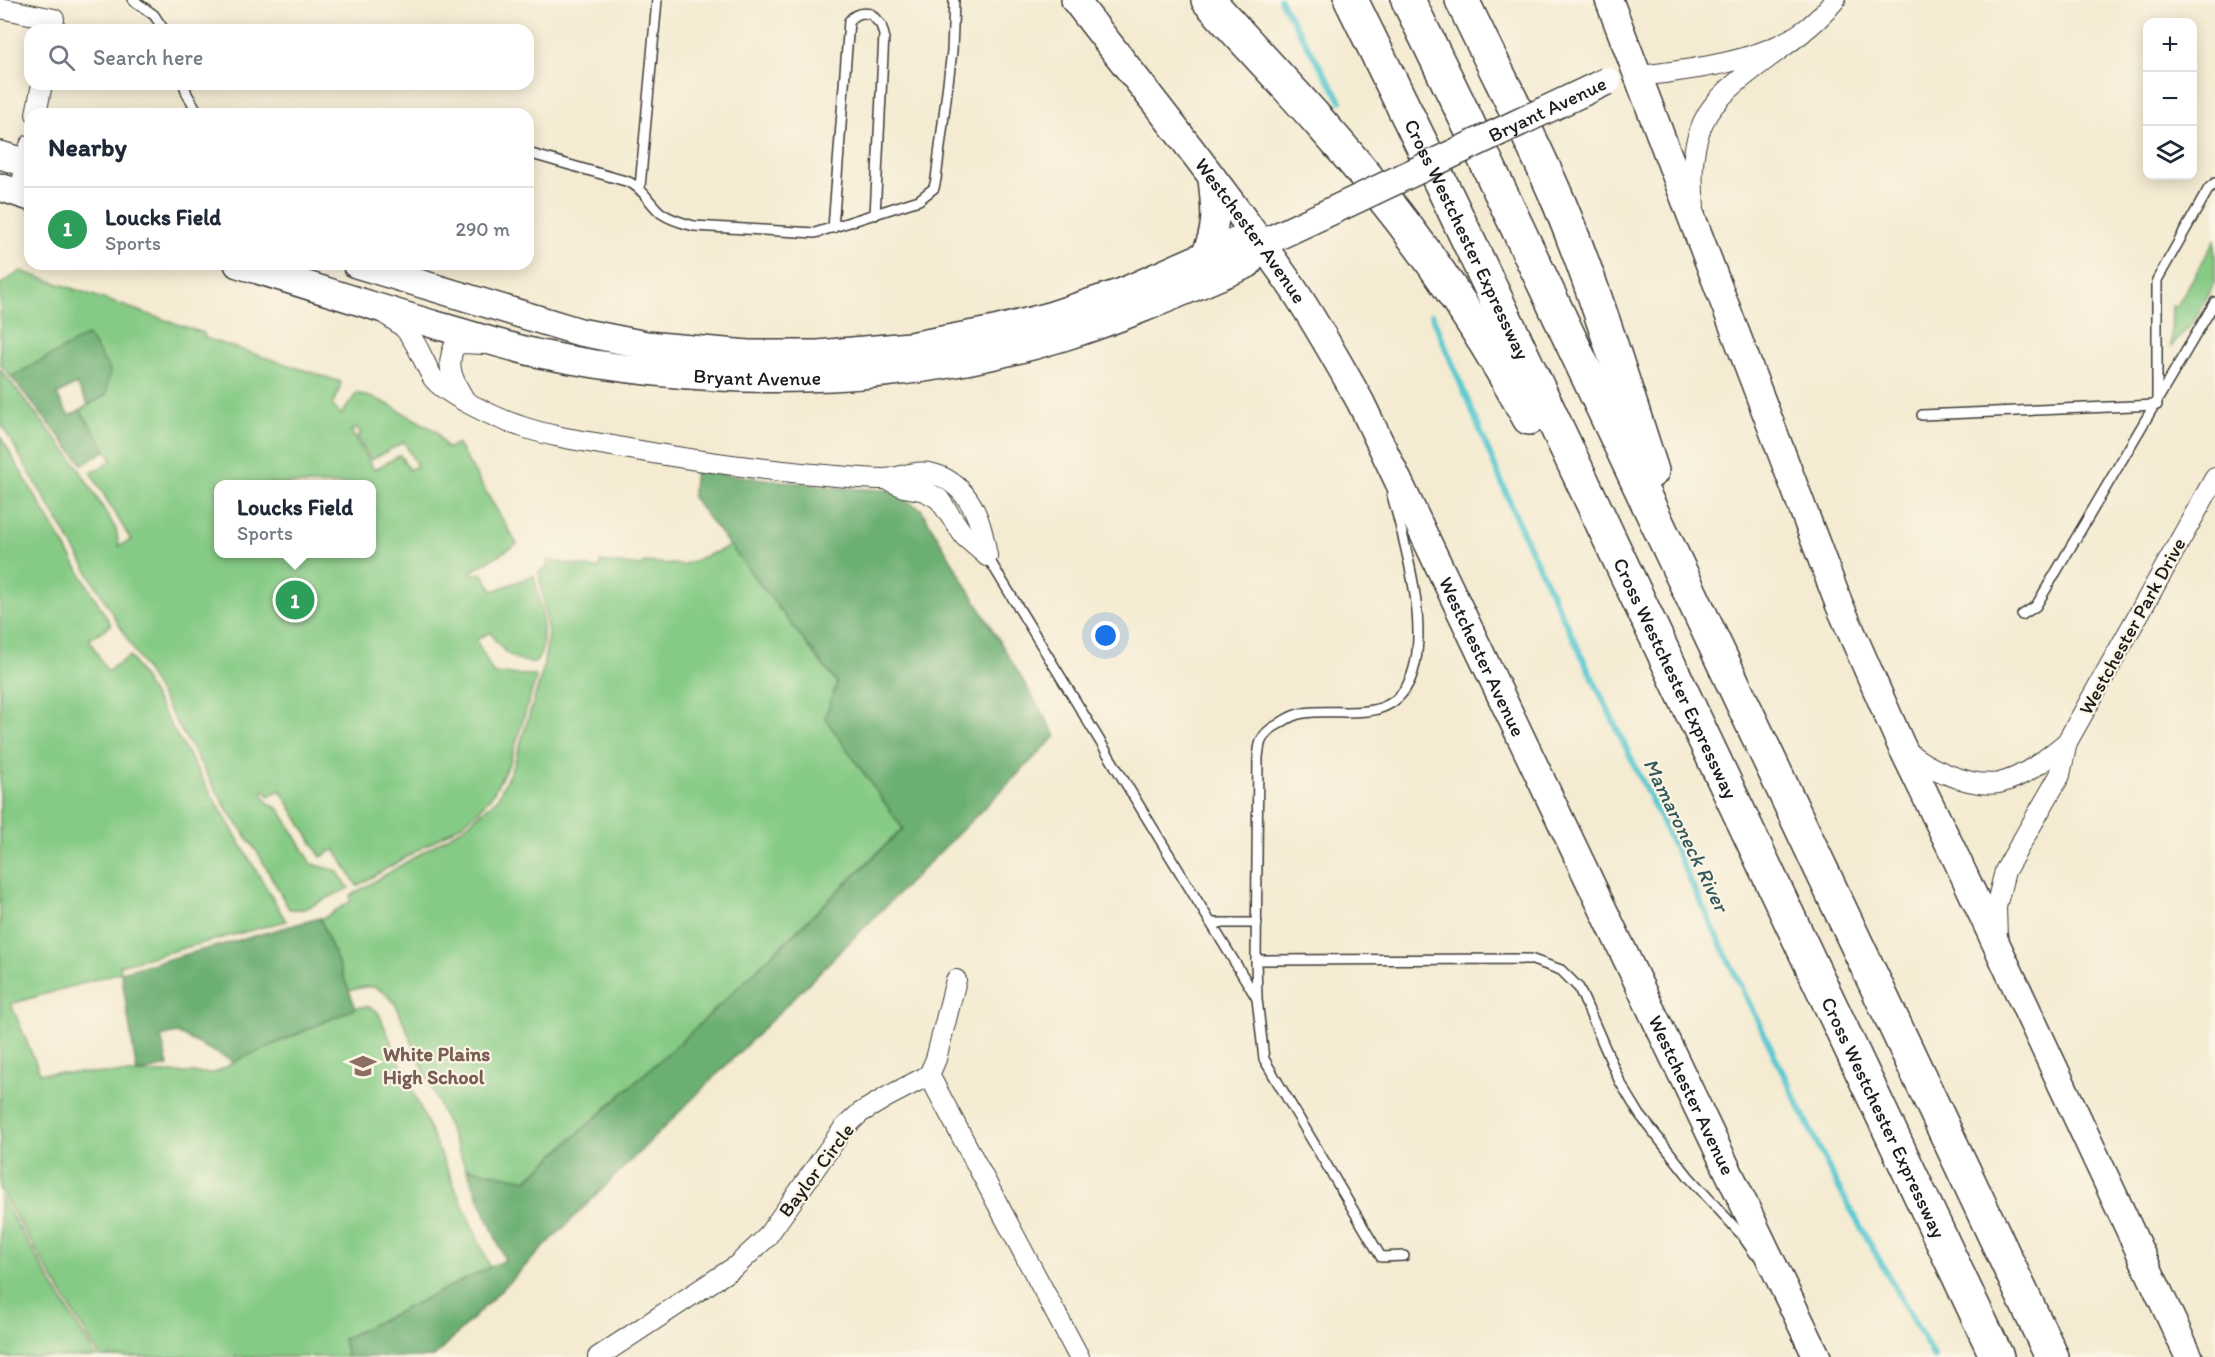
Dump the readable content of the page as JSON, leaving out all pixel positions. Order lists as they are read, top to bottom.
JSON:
{
  "streets": {
    "highway": ["Cross Westchester Expressway"],
    "main road": ["Bryant Avenue", "Westchester Avenue"],
    "street": ["Westchester Park Drive", "Baylor Circle"]
  },
  "crossings": [
    ["Bryant Avenue", "Westchester Avenue"]
  ],
  "water": ["Mamaroneck River"],
  "places": {
    "school or university": ["White Plains High School"]
  },
  "page": {
    "map_buttons": ["+", "−"],
    "search": "Search here",
    "heading": "Nearby",
    "list": [
      {
        "mark": "1",
        "name": "Loucks Field",
        "note": "Sports",
        "value": "290 m"
      }
    ],
    "popup": ["Loucks Field", "Sports"],
    "pins": "1"
  }
}
